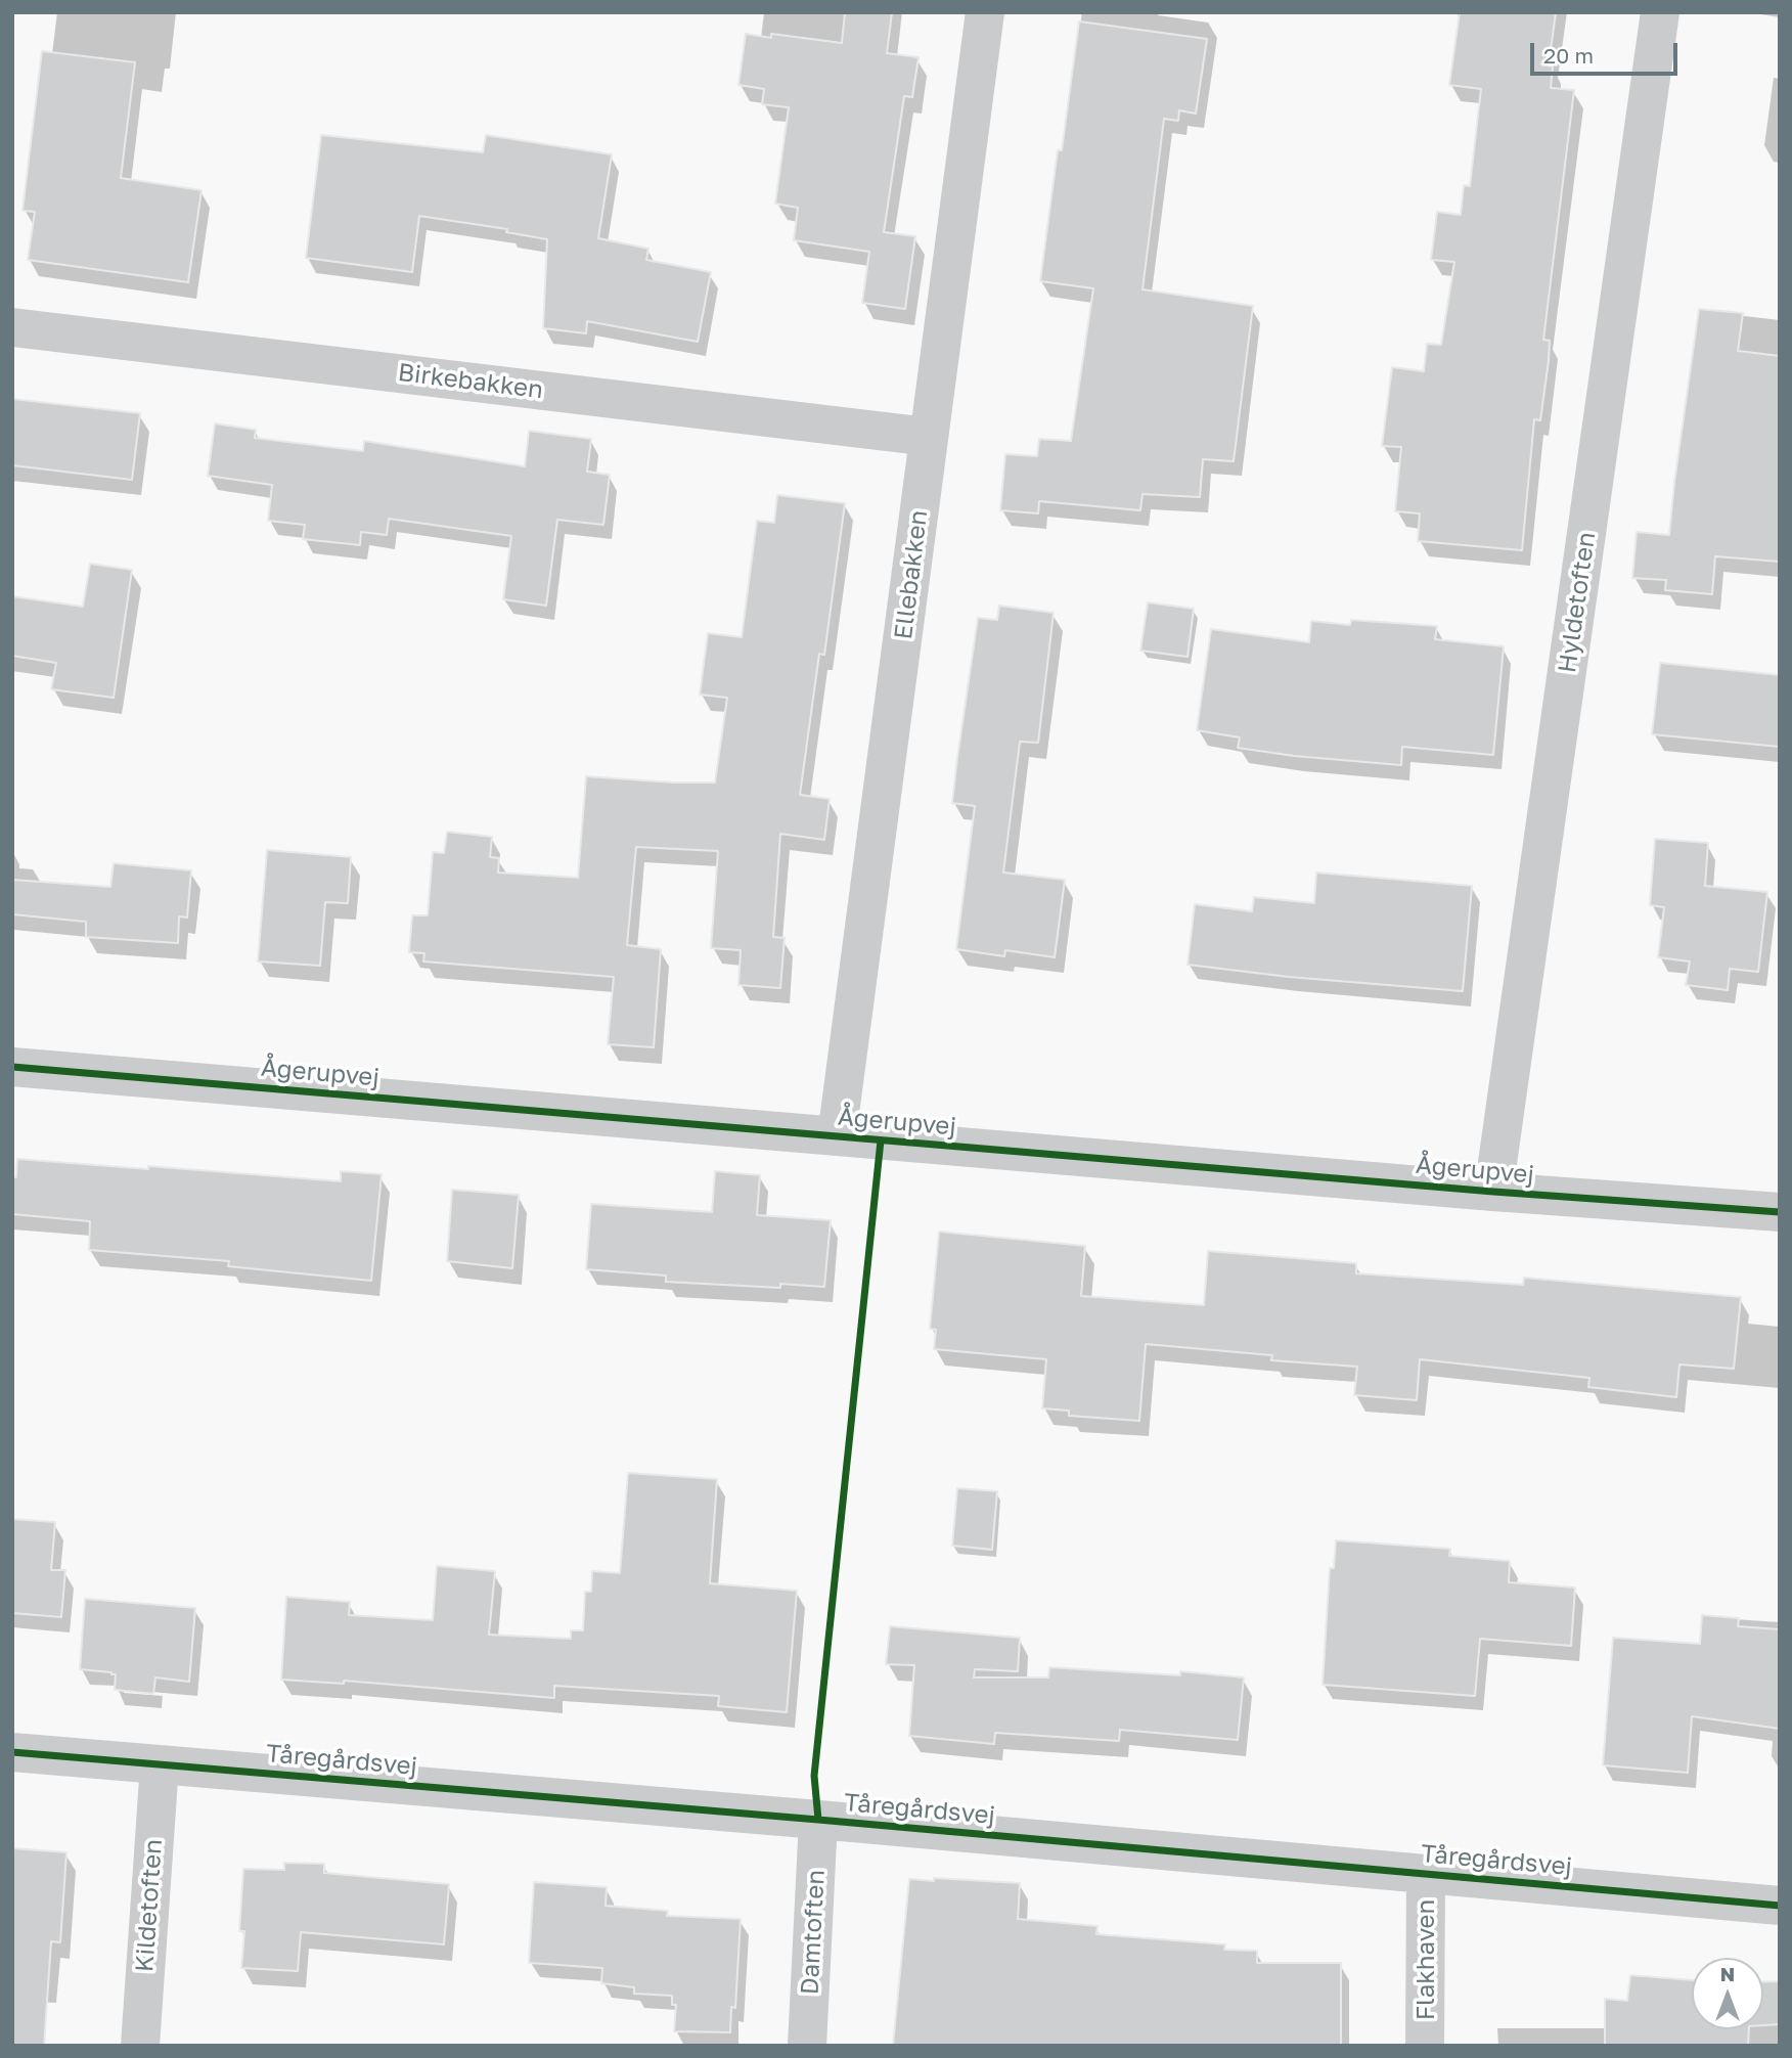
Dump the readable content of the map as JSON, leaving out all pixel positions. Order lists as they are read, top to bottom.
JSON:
{
  "streets": {
    "street": [
      "Birkebakken",
      "Ellebakken",
      "Hyldetoften",
      "Ågerupvej",
      "Tåregårdsvej",
      "Kildetoften",
      "Damtoften",
      "Flakhaven"
    ]
  },
  "crossings": [
    ["Birkebakken", "Ellebakken"],
    ["Ellebakken", "Ågerupvej"],
    ["Hyldetoften", "Ågerupvej"],
    ["Tåregårdsvej", "Kildetoften"],
    ["Tåregårdsvej", "Damtoften"],
    ["Tåregårdsvej", "Flakhaven"]
  ],
  "scale_bar": "20 m",
  "north": "top"
}
